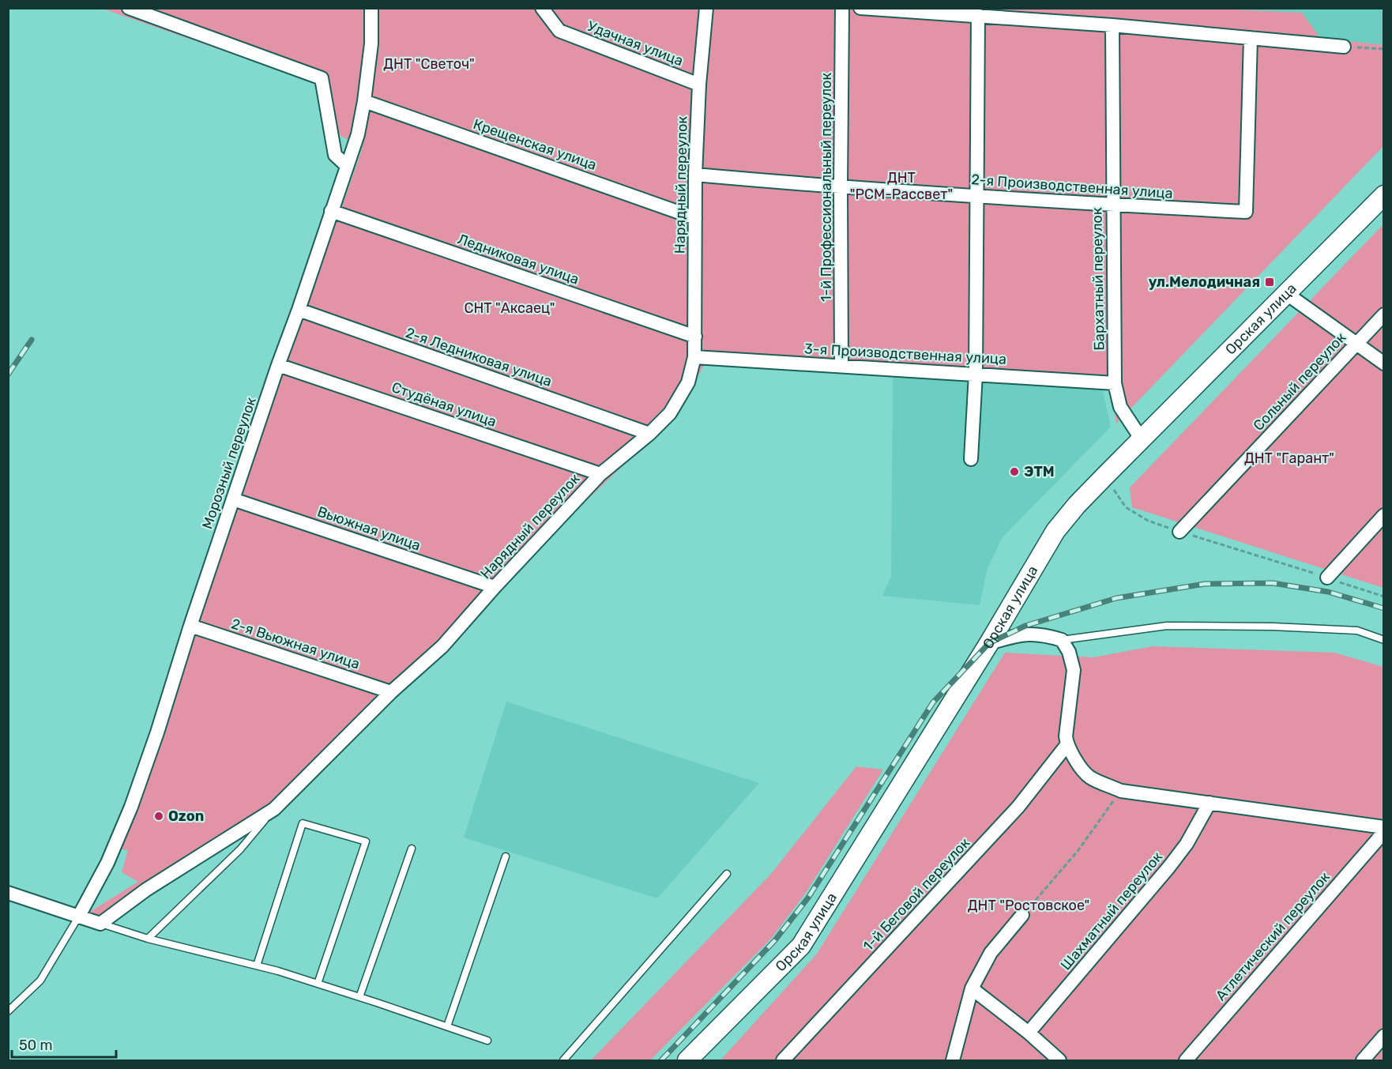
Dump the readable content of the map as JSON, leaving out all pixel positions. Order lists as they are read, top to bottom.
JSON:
{
  "streets": {
    "main road": ["Орская улица"],
    "street": [
      "Удачная улица",
      "Крещенская улица",
      "Нарядный переулок",
      "2-я Производственная улица",
      "1-й Профессиональный переулок",
      "Ледниковая улица",
      "Бархатный переулок",
      "3-я Производственная улица",
      "2-я Ледниковая улица",
      "Сольный переулок",
      "Студёная улица",
      "Морозный переулок",
      "Вьюжная улица",
      "2-я Вьюжная улица",
      "1-й Беговой переулок",
      "Шахматный переулок",
      "Атлетический переулок"
    ]
  },
  "crossings": [
    ["Удачная улица", "Нарядный переулок"],
    ["Крещенская улица", "Нарядный переулок"],
    ["Крещенская улица", "Морозный переулок"],
    ["Нарядный переулок", "2-я Производственная улица"],
    ["Нарядный переулок", "Ледниковая улица"],
    ["Нарядный переулок", "3-я Производственная улица"],
    ["Нарядный переулок", "2-я Ледниковая улица"],
    ["Нарядный переулок", "Студёная улица"],
    ["Нарядный переулок", "Вьюжная улица"],
    ["Нарядный переулок", "2-я Вьюжная улица"],
    ["2-я Производственная улица", "1-й Профессиональный переулок"],
    ["2-я Производственная улица", "Бархатный переулок"],
    ["1-й Профессиональный переулок", "3-я Производственная улица"],
    ["Ледниковая улица", "Морозный переулок"],
    ["Бархатный переулок", "Орская улица"],
    ["Бархатный переулок", "3-я Производственная улица"],
    ["2-я Ледниковая улица", "Морозный переулок"],
    ["Студёная улица", "Морозный переулок"],
    ["Морозный переулок", "Вьюжная улица"],
    ["Морозный переулок", "2-я Вьюжная улица"]
  ],
  "parks": [
    "ДНТ \"Светоч\"",
    "ДНТ \"РСМ-Рассвет\"",
    "СНТ \"Аксаец\"",
    "ДНТ \"Гарант\"",
    "ДНТ \"Ростовское\""
  ],
  "places": {
    "transit": ["ул.Мелодичная"],
    "other": ["ЭТМ", "Ozon"]
  },
  "scale_bar": "50 m"
}
